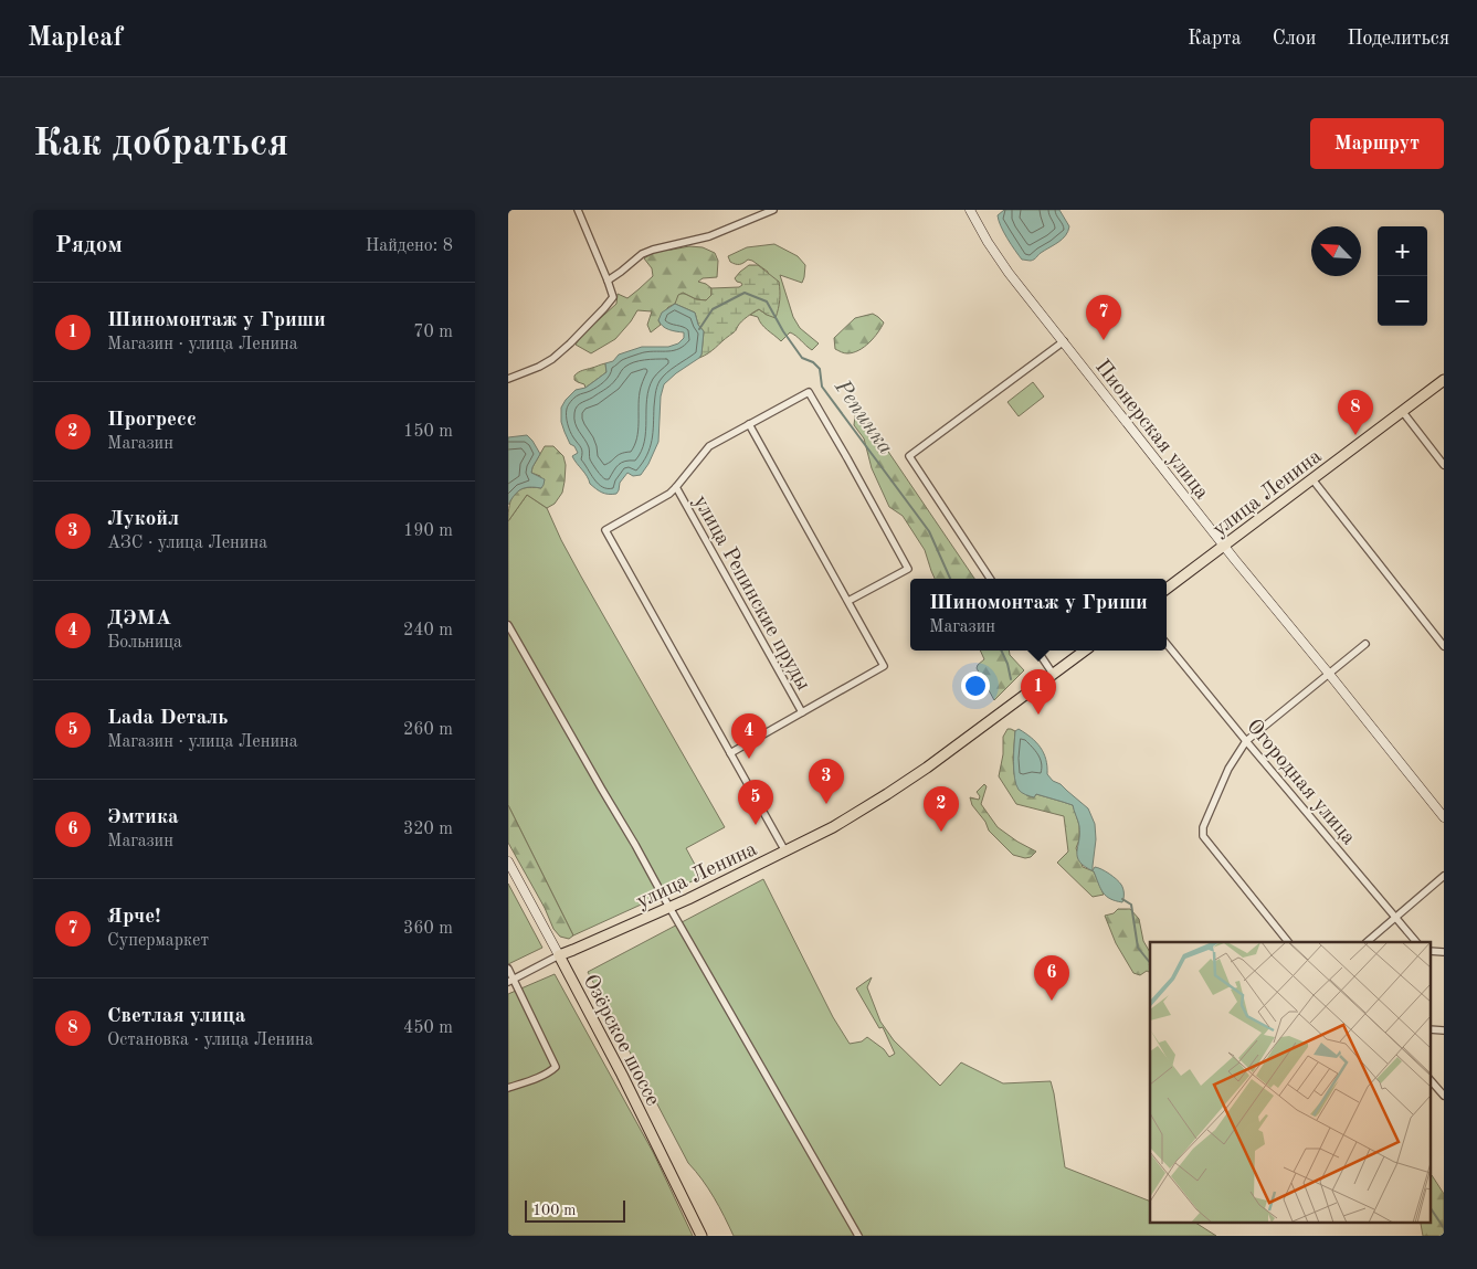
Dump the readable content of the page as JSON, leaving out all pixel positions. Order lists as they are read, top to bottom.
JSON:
{
  "streets": {
    "main road": ["улица Ленина", "Озёрское шоссе"],
    "street": ["Пионерская улица", "улица Репинские пруды", "Огородная улица"]
  },
  "crossings": [
    ["Пионерская улица", "улица Ленина"],
    ["улица Ленина", "Озёрское шоссе"]
  ],
  "water": ["Репинка"],
  "scale_bar": "100 m",
  "north": "top left",
  "page": {
    "header": "Mapleaf",
    "nav": ["Карта", "Слои", "Поделиться"],
    "buttons": "Маршрут",
    "title": "Как добраться",
    "heading": ["Рядом", "Найдено: 8"],
    "map_buttons": ["+", "−"],
    "list": [
      {
        "mark": "1",
        "name": "Шиномонтаж у Гриши",
        "note": "Магазин · улица Ленина",
        "value": "70 m"
      },
      {
        "mark": "2",
        "name": "Прогресс",
        "note": "Магазин",
        "value": "150 m"
      },
      {
        "mark": "3",
        "name": "Лукойл",
        "note": "АЗС · улица Ленина",
        "value": "190 m"
      },
      {
        "mark": "4",
        "name": "ДЭМА",
        "note": "Больница",
        "value": "240 m"
      },
      {
        "mark": "5",
        "name": "Lada Dеталь",
        "note": "Магазин · улица Ленина",
        "value": "260 m"
      },
      {
        "mark": "6",
        "name": "Эмтика",
        "note": "Магазин",
        "value": "320 m"
      },
      {
        "mark": "7",
        "name": "Ярче!",
        "note": "Супермаркет",
        "value": "360 m"
      },
      {
        "mark": "8",
        "name": "Светлая улица",
        "note": "Остановка · улица Ленина",
        "value": "450 m"
      }
    ],
    "pins": [
      "7",
      "8",
      "1",
      "4",
      "3",
      "5",
      "2",
      "6"
    ],
    "popup": ["Шиномонтаж у Гриши", "Магазин"],
    "scale": "100 m"
  }
}
